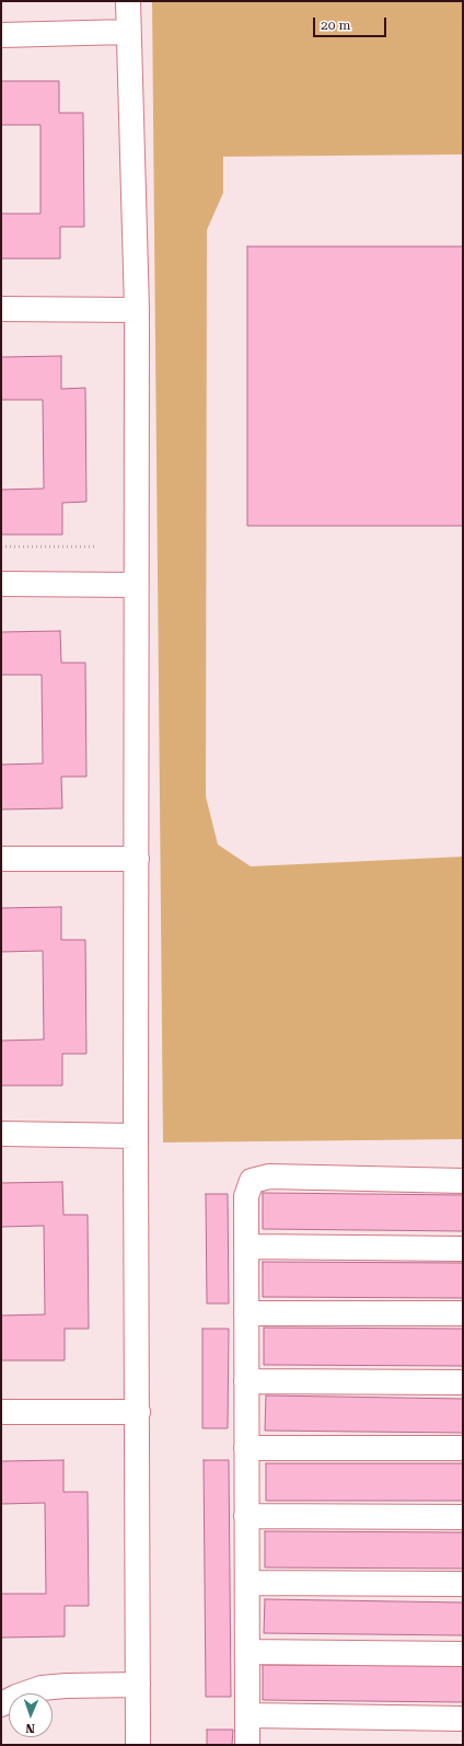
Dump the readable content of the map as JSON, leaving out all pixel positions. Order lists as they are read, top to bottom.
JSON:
{
  "scale_bar": "20 m",
  "north": "bottom"
}
